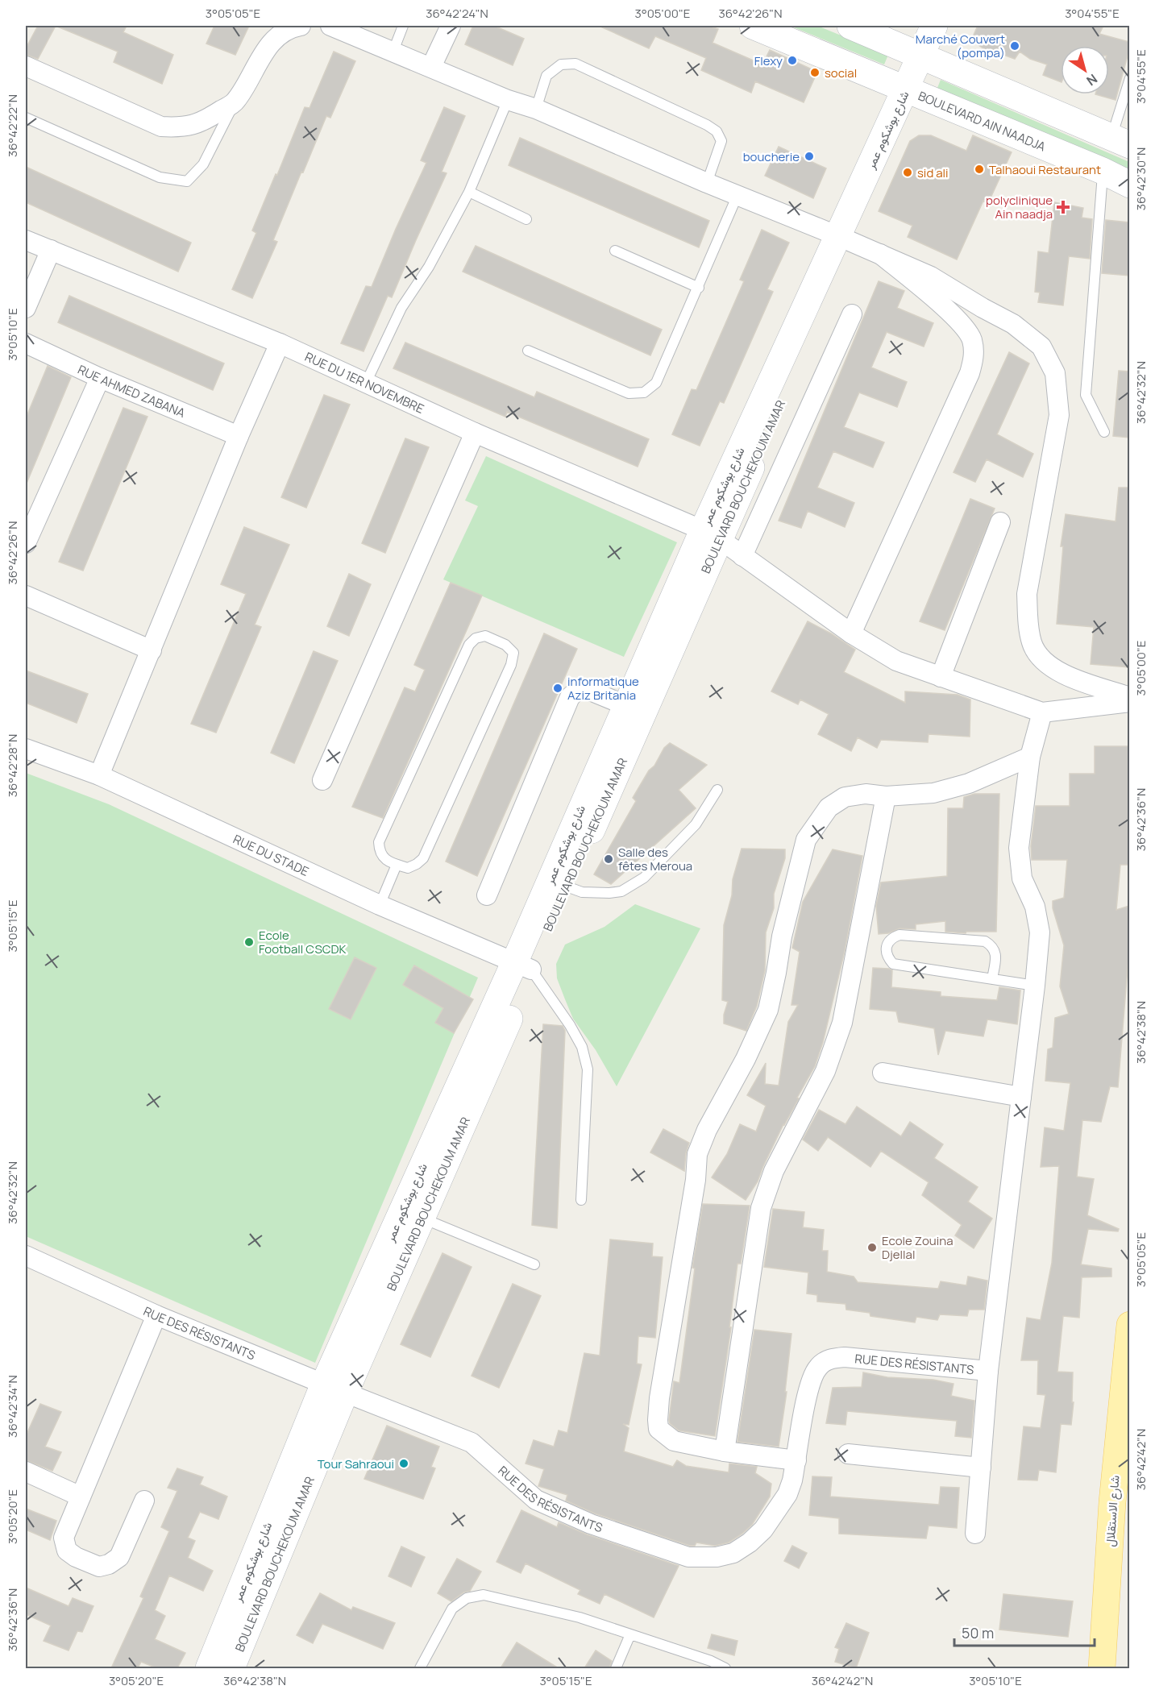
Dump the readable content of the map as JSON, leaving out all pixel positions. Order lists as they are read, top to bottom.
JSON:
{
  "streets": {
    "main road": ["شارع الاستقلال"],
    "street": [
      "BOULEVARD AIN NAADJA",
      "شارع بوشكوم عمر",
      "RUE DU 1ER NOVEMBRE",
      "RUE AHMED ZABANA",
      "BOULEVARD BOUCHEKOUM AMAR",
      "RUE DU STADE",
      "RUE DES RÉSISTANTS"
    ]
  },
  "crossings": [
    ["BOULEVARD AIN NAADJA", "شارع بوشكوم عمر"],
    ["شارع بوشكوم عمر", "RUE DU 1ER NOVEMBRE"],
    ["شارع بوشكوم عمر", "BOULEVARD BOUCHEKOUM AMAR"],
    ["شارع بوشكوم عمر", "RUE DU STADE"],
    ["شارع بوشكوم عمر", "RUE DES RÉSISTANTS"],
    ["RUE DU 1ER NOVEMBRE", "BOULEVARD BOUCHEKOUM AMAR"],
    ["BOULEVARD BOUCHEKOUM AMAR", "RUE DU STADE"],
    ["BOULEVARD BOUCHEKOUM AMAR", "RUE DES RÉSISTANTS"]
  ],
  "places": {
    "other": [
      "Marché Couvert (pompa)",
      "Flexy",
      "social",
      "boucherie",
      "Talhaoui Restaurant",
      "sid ali",
      "informatique Aziz Britania",
      "Salle des fêtes Meroua",
      "Ecole Football CSCDK",
      "Ecole Zouina Djellal",
      "Tour Sahraoui"
    ],
    "health": ["polyclinique Ain naadja"]
  },
  "scale_bar": "50 m",
  "north": "bottom right",
  "coordinates": [
    "3°05'05\"E",
    "36°42'24\"N",
    "3°05'00\"E",
    "36°42'26\"N",
    "3°04'55\"E",
    "36°42'22\"N",
    "36°42'30\"N",
    "3°05'10\"E",
    "36°42'32\"N",
    "36°42'28\"N",
    "36°42'36\"N",
    "3°05'15\"E",
    "36°42'38\"N",
    "36°42'34\"N",
    "36°42'42\"N",
    "3°05'20\"E"
  ]
}
